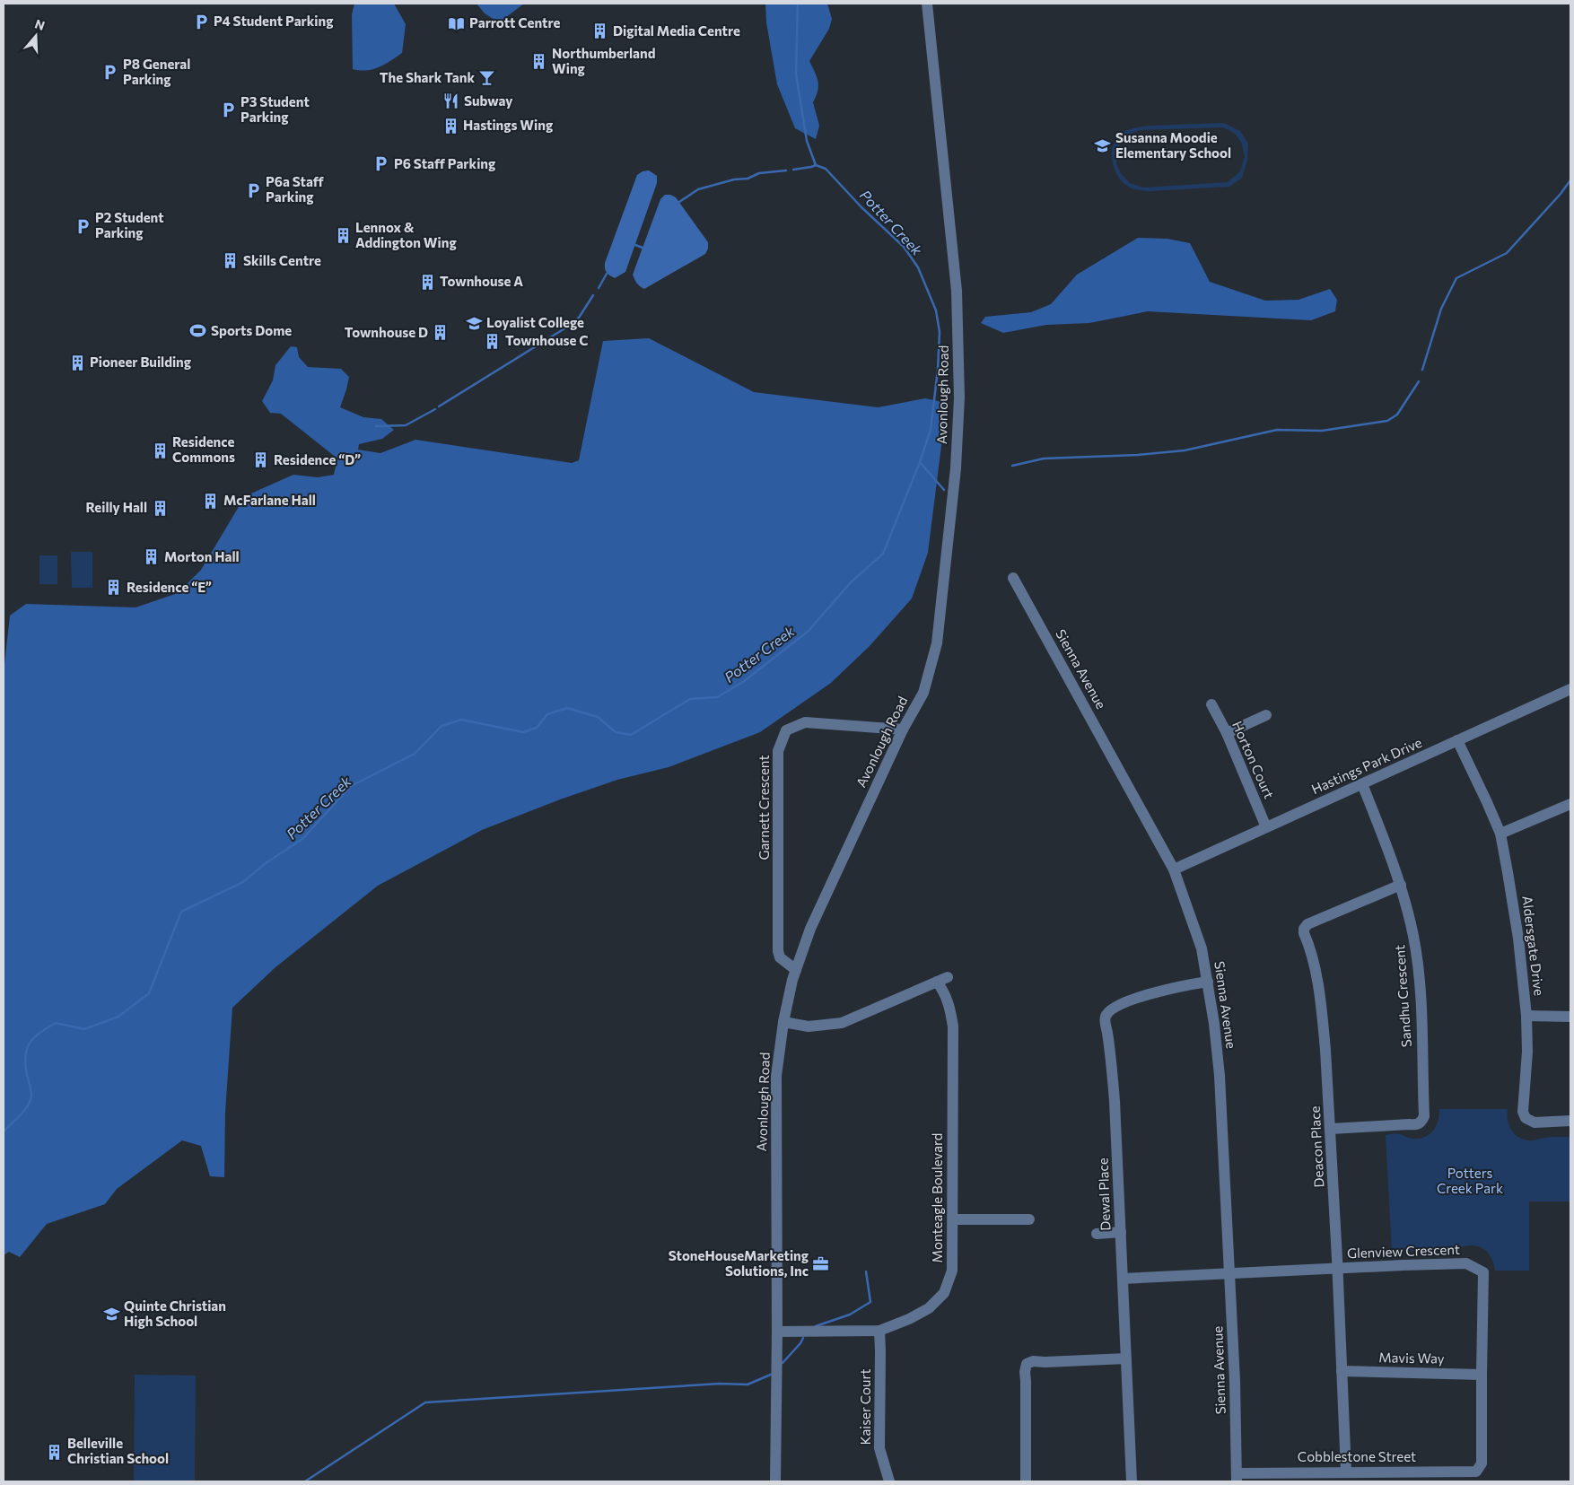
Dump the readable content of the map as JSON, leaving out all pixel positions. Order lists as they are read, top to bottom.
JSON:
{
  "streets": {
    "street": [
      "Avonlough Road",
      "Sienna Avenue",
      "Horton Court",
      "Hastings Park Drive",
      "Garnett Crescent",
      "Aldersgate Drive",
      "Sandhu Crescent",
      "Deacon Place",
      "Dewal Place",
      "Monteagle Boulevard",
      "Glenview Crescent",
      "Mavis Way",
      "Kaiser Court",
      "Cobblestone Street"
    ]
  },
  "crossings": [
    ["Avonlough Road", "Garnett Crescent"],
    ["Avonlough Road", "Monteagle Boulevard"],
    ["Sienna Avenue", "Hastings Park Drive"],
    ["Sienna Avenue", "Dewal Place"],
    ["Sienna Avenue", "Glenview Crescent"],
    ["Sienna Avenue", "Cobblestone Street"],
    ["Horton Court", "Hastings Park Drive"],
    ["Hastings Park Drive", "Aldersgate Drive"],
    ["Hastings Park Drive", "Sandhu Crescent"],
    ["Sandhu Crescent", "Deacon Place"],
    ["Deacon Place", "Glenview Crescent"],
    ["Deacon Place", "Mavis Way"],
    ["Deacon Place", "Cobblestone Street"],
    ["Dewal Place", "Glenview Crescent"],
    ["Monteagle Boulevard", "Kaiser Court"],
    ["Glenview Crescent", "Mavis Way"],
    ["Glenview Crescent", "Cobblestone Street"]
  ],
  "water": ["Potter Creek"],
  "parks": ["Potters Creek Park"],
  "places": {
    "parking": [
      "P4 Student Parking",
      "P8 General Parking",
      "P3 Student Parking",
      "P6 Staff Parking",
      "P6a Staff Parking",
      "P2 Student Parking"
    ],
    "library": ["Parrott Centre"],
    "building": [
      "Digital Media Centre",
      "Northumberland Wing",
      "Hastings Wing",
      "Lennox & Addington Wing",
      "Skills Centre",
      "Townhouse A",
      "Townhouse D",
      "Townhouse C",
      "Pioneer Building",
      "Residence Commons",
      "Residence “D”",
      "McFarlane Hall",
      "Reilly Hall",
      "Morton Hall",
      "Residence “E”",
      "Belleville Christian School"
    ],
    "bar": ["The Shark Tank"],
    "restaurant": ["Subway"],
    "school or university": ["Susanna Moodie Elementary School", "Loyalist College", "Quinte Christian High School"],
    "sports": ["Sports Dome"],
    "office": ["StoneHouseMarketing Solutions, Inc"]
  },
  "north": "top"
}
